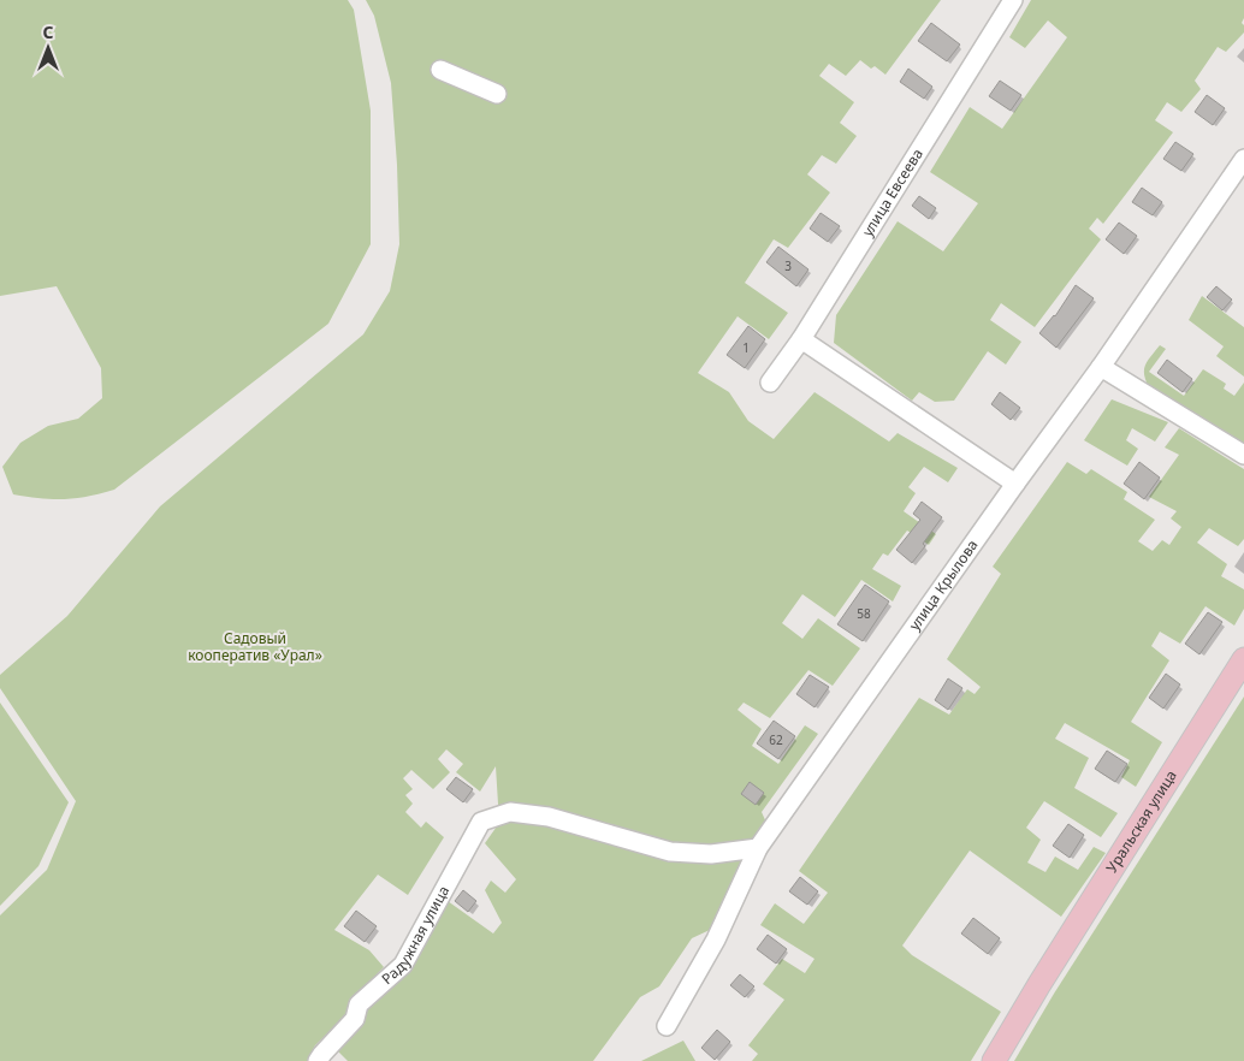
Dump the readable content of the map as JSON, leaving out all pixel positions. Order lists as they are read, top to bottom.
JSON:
{
  "streets": {
    "main road": ["Уральская улица"],
    "street": ["улица Евсеева", "улица Крылова", "Радужная улица"]
  },
  "crossings": [
    ["улица Крылова", "Радужная улица"]
  ],
  "parks": ["Садовый кооператив «Урал»"],
  "house_numbers": [
    "3",
    "1",
    "58",
    "62"
  ],
  "north": "top"
}
